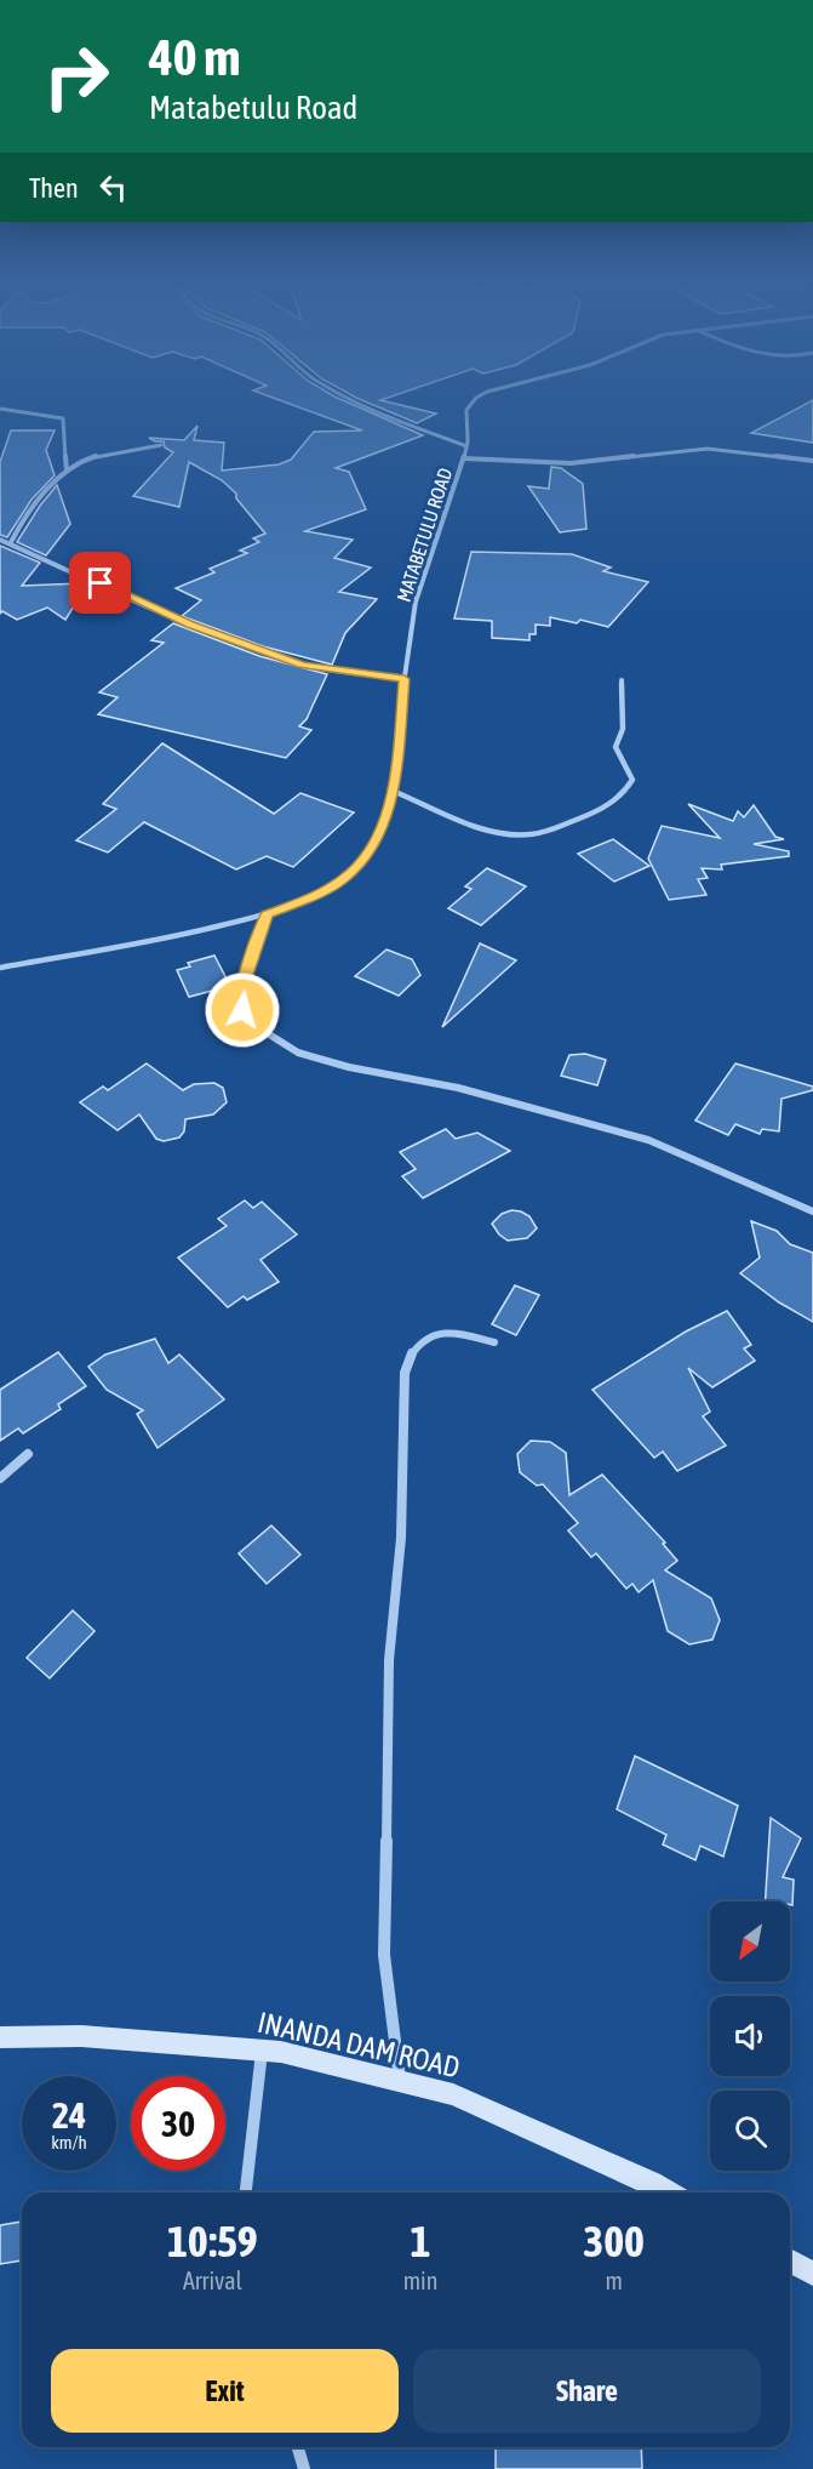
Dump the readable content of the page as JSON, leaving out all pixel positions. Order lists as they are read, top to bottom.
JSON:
{
  "streets": {
    "street": ["MATABETULU ROAD", "INANDA DAM ROAD"]
  },
  "north": "bottom left",
  "page": {
    "turn": ["40 m", "Matabetulu Road"],
    "then": "Then",
    "speed": "24 km/h",
    "limit": "30",
    "eta": [
      "10:59",
      "Arrival",
      "1",
      "min",
      "300",
      "m"
    ],
    "buttons": ["Exit", "Share"]
  }
}
